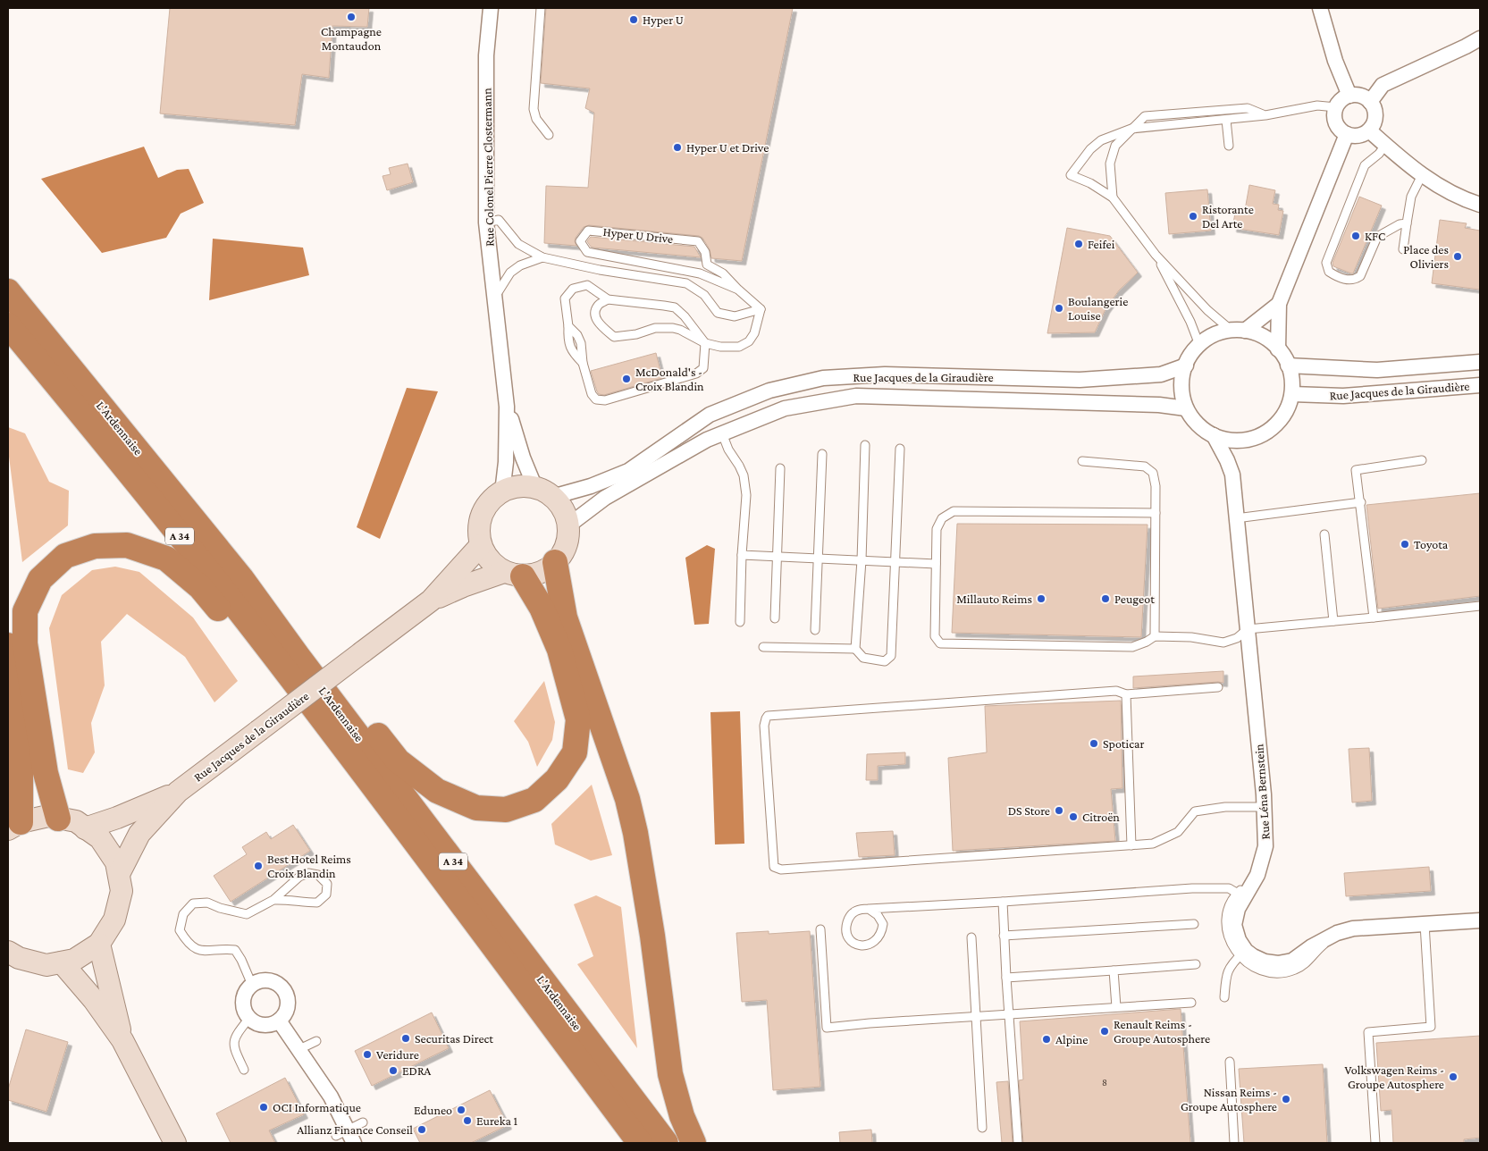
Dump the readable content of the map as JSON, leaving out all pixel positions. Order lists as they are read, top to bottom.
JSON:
{
  "streets": {
    "highway": ["L'Ardennaise", "A 34"],
    "street": ["Rue Colonel Pierre Clostermann", "Rue Jacques de la Giraudière", "Rue Léna Bernstein"],
    "lane": ["Hyper U Drive"]
  },
  "crossings": [
    ["Rue Colonel Pierre Clostermann", "Rue Jacques de la Giraudière"],
    ["Rue Jacques de la Giraudière", "Rue Léna Bernstein"]
  ],
  "places": [
    "Champagne Montaudon",
    "Hyper U",
    "Hyper U et Drive",
    "Ristorante Del Arte",
    "KFC",
    "Feifei",
    "Place des Oliviers",
    "Boulangerie Louise",
    "McDonald's - Croix Blandin",
    "Toyota",
    "Millauto Reims",
    "Peugeot",
    "Spoticar",
    "DS Store",
    "Citroën",
    "Best Hotel Reims Croix Blandin",
    "Renault Reims - Groupe Autosphere",
    "Securitas Direct",
    "Alpine",
    "Veridure",
    "EDRA",
    "Volkswagen Reims - Groupe Autosphere",
    "Nissan Reims - Groupe Autosphere",
    "OCI Informatique",
    "Eduneo",
    "Eureka 1",
    "Allianz Finance Conseil"
  ],
  "house_numbers": ["8"]
}
